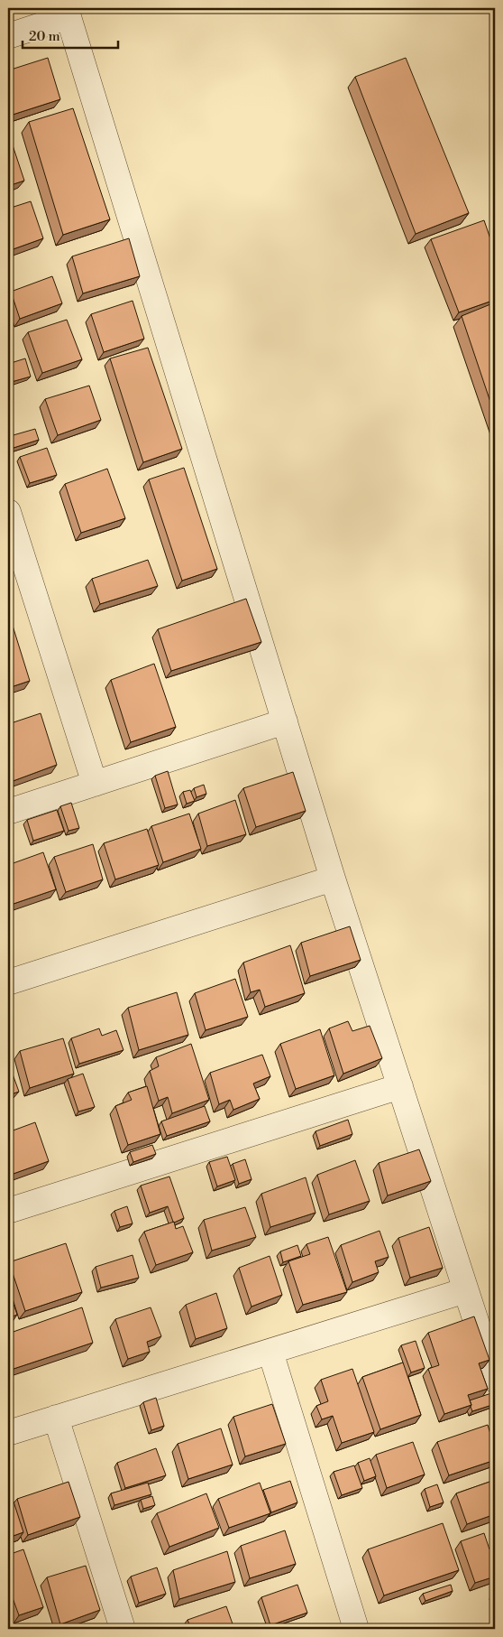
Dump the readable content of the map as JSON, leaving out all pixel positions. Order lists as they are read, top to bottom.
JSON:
{
  "scale_bar": "20 m"
}
